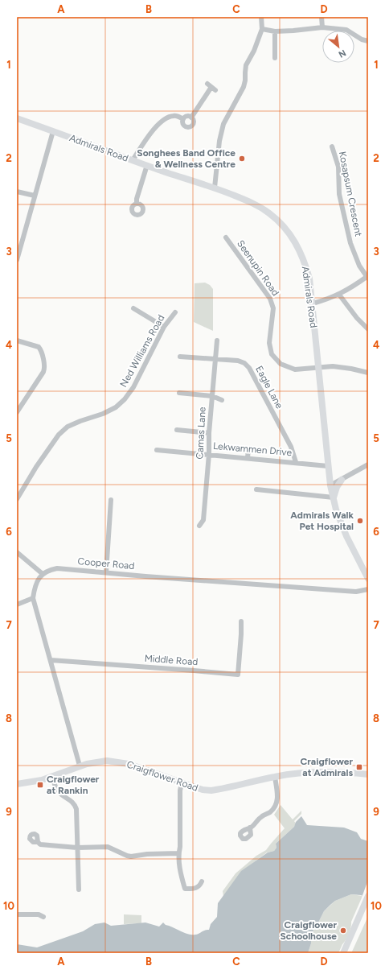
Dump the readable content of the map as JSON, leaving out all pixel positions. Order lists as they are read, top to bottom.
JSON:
{
  "streets": {
    "main road": ["Admirals Road", "Craigflower Road"],
    "street": [
      "Kosapsum Crescent",
      "Seenupin Road",
      "Ned Williams Road",
      "Eagle Lane",
      "Camas Lane",
      "Lekwammen Drive",
      "Cooper Road",
      "Middle Road"
    ]
  },
  "crossings": [
    ["Admirals Road", "Seenupin Road"],
    ["Admirals Road", "Lekwammen Drive"],
    ["Eagle Lane", "Camas Lane"],
    ["Eagle Lane", "Lekwammen Drive"],
    ["Camas Lane", "Lekwammen Drive"]
  ],
  "places": {
    "other": ["Songhees Band Office & Wellness Centre", "Admirals Walk Pet Hospital", "Craigflower Schoolhouse"],
    "transit": ["Craigflower at Admirals", "Craigflower at Rankin"]
  },
  "north": "bottom right",
  "grid": {
    "columns": [
      "A",
      "B",
      "C",
      "D"
    ],
    "rows": [
      "1",
      "2",
      "3",
      "4",
      "5",
      "6",
      "7",
      "8",
      "9",
      "10"
    ]
  }
}
